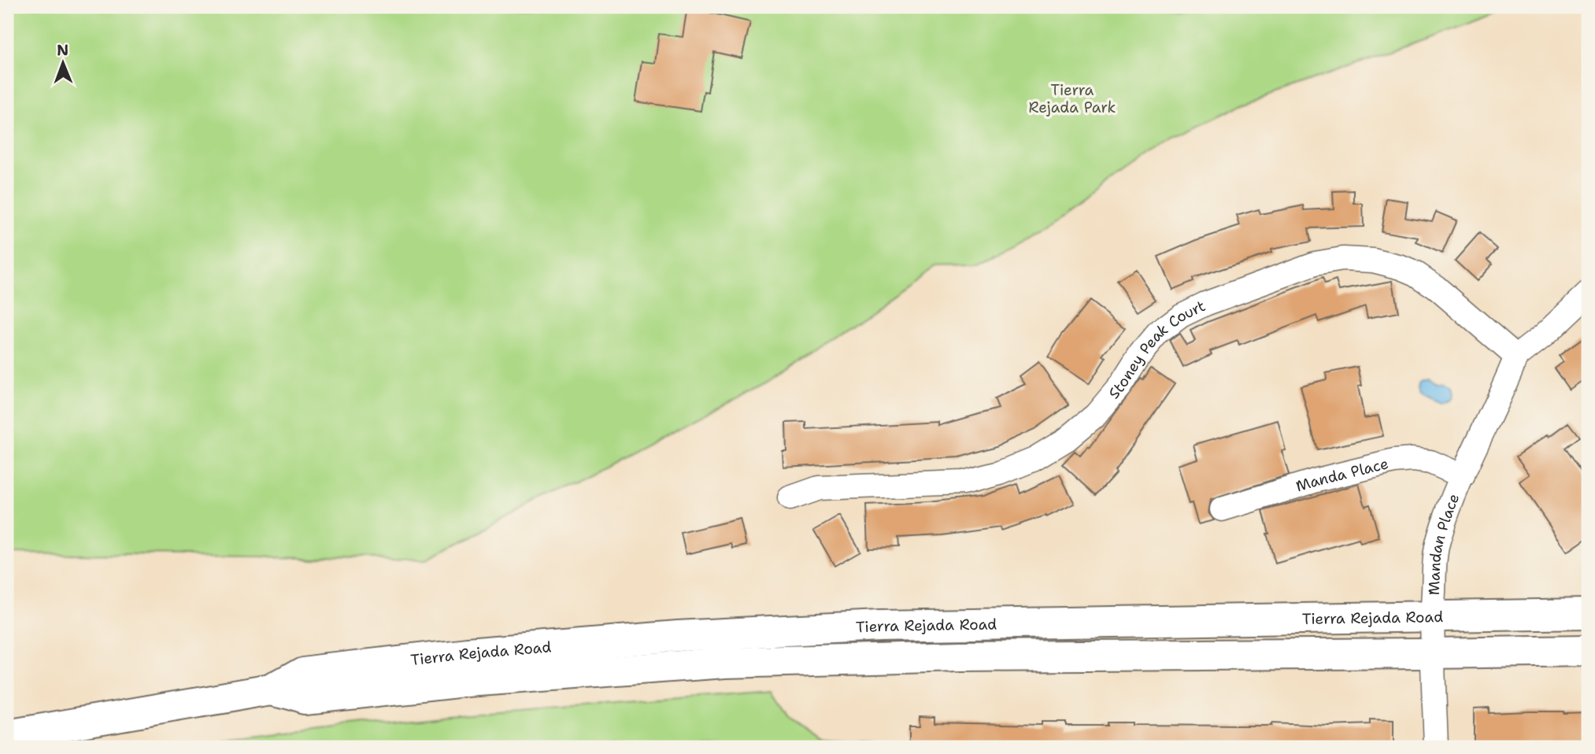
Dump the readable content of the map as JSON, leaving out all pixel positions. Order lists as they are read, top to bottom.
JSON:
{
  "streets": {
    "main road": ["Tierra Rejada Road"],
    "street": ["Stoney Peak Court", "Manda Place", "Mandan Place"]
  },
  "crossings": [
    ["Stoney Peak Court", "Mandan Place"],
    ["Manda Place", "Mandan Place"],
    ["Mandan Place", "Tierra Rejada Road"]
  ],
  "parks": ["Tierra Rejada Park"],
  "north": "top"
}
